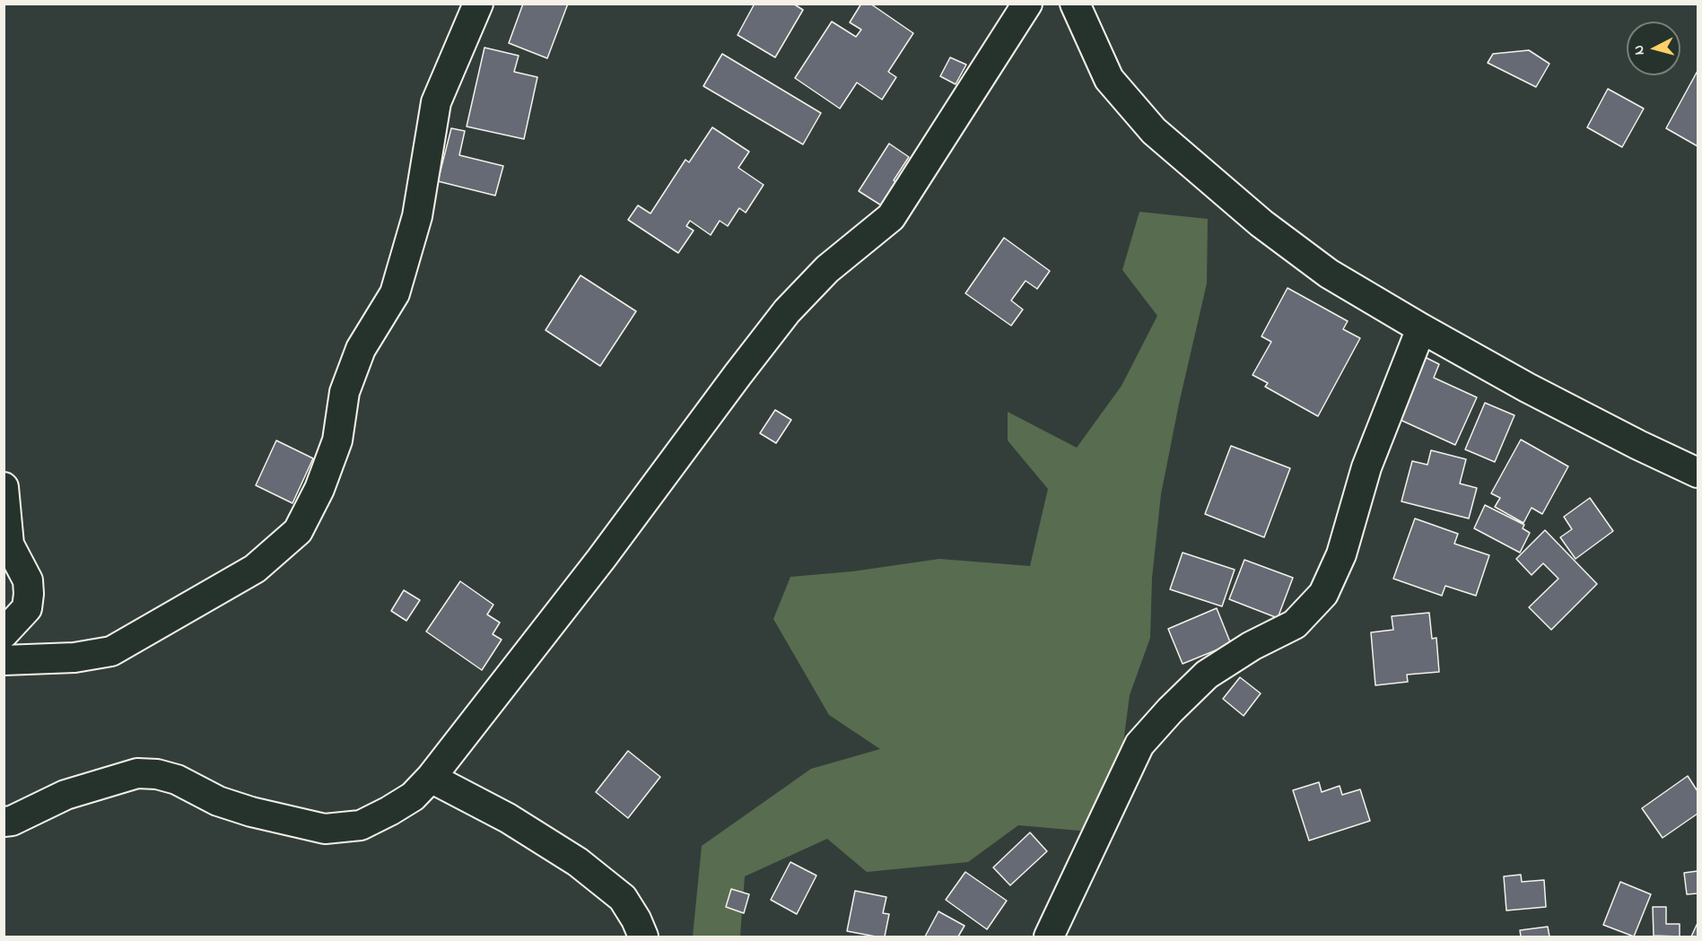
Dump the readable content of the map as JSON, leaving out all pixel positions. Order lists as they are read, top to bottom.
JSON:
{
  "north": "left"
}
